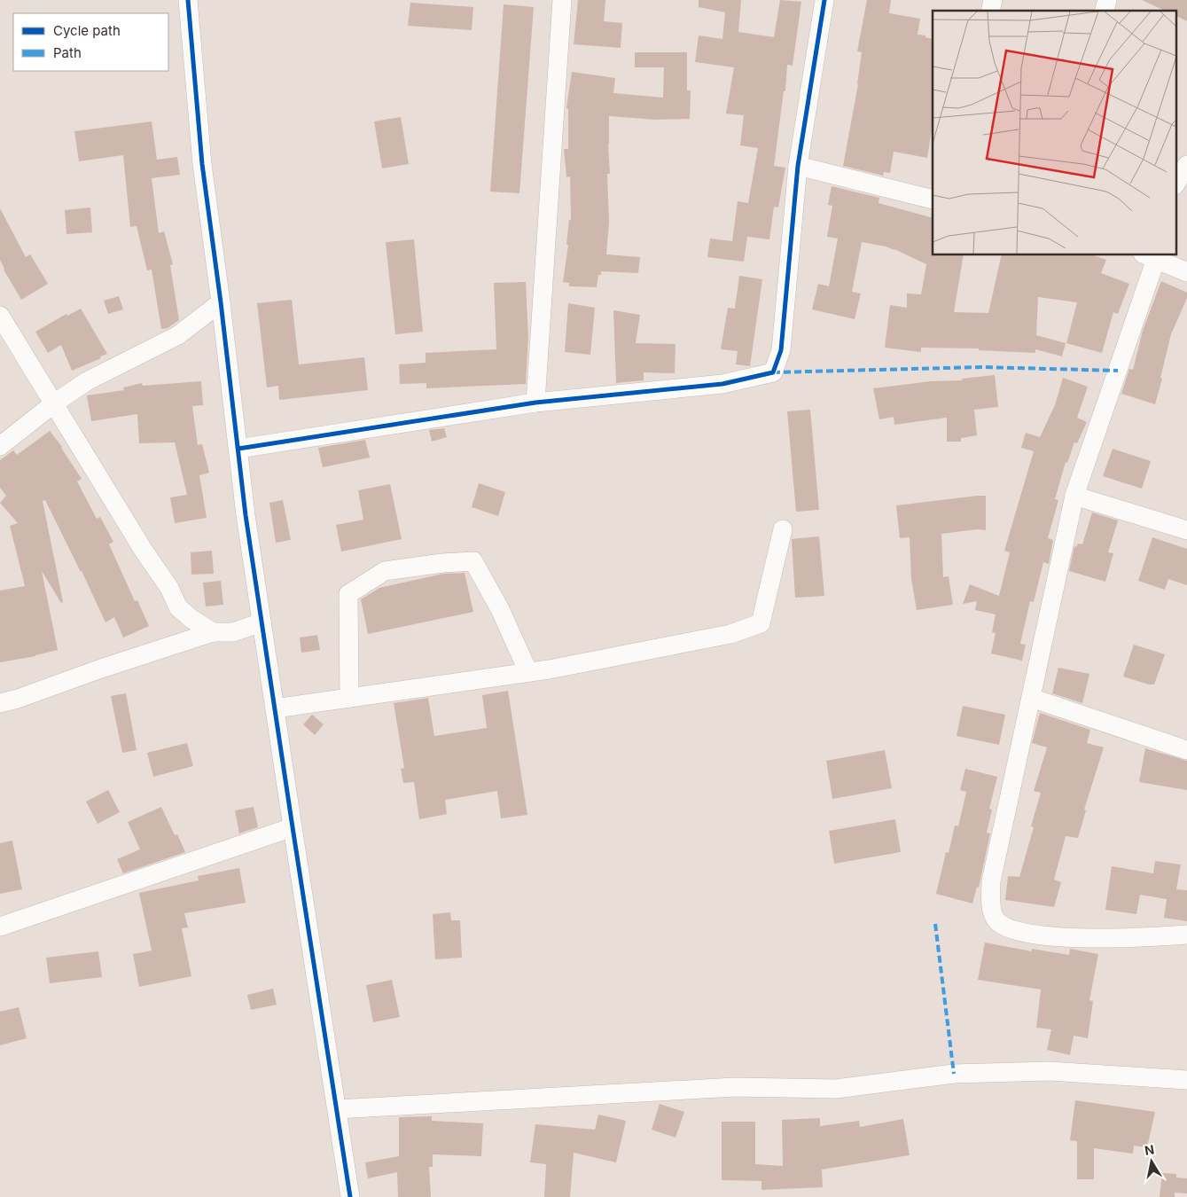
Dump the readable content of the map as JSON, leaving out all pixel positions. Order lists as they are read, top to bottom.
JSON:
{
  "legend": ["Cycle path", "Path"],
  "north": "top"
}
